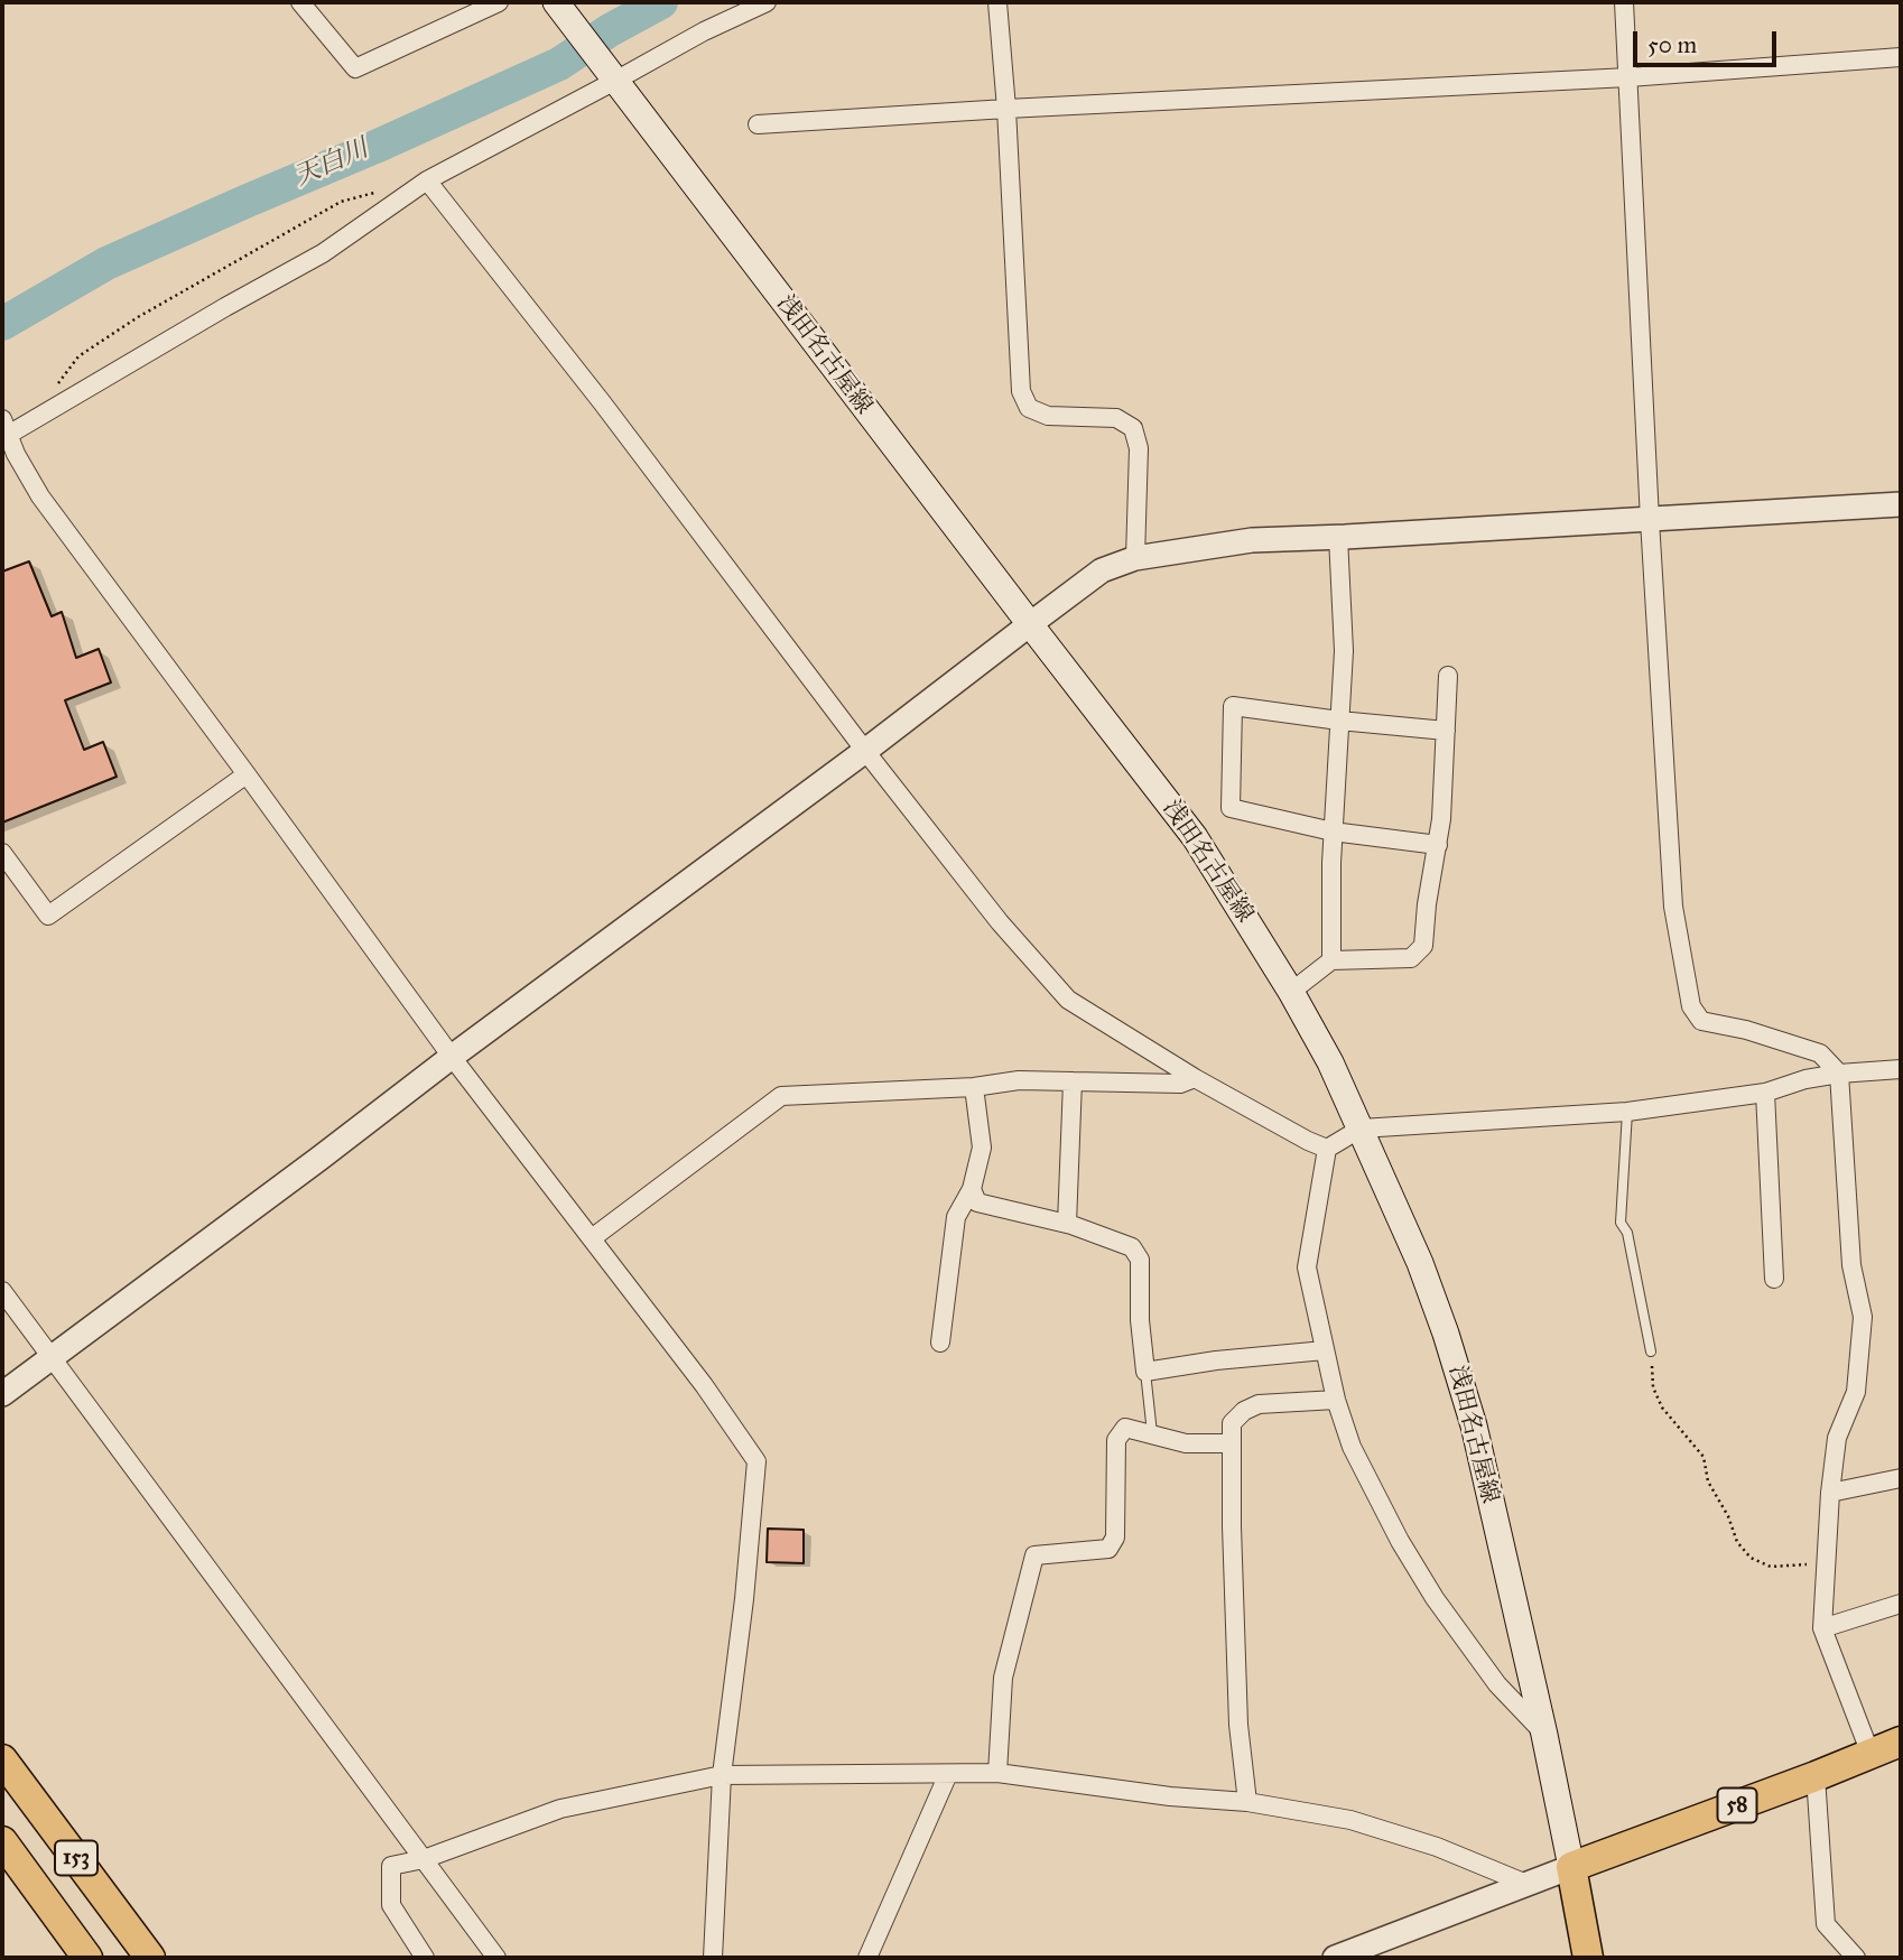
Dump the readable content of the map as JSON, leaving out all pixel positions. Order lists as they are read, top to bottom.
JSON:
{
  "streets": {
    "main road": ["浅田名古屋線", "58", "153"]
  },
  "crossings": [
    ["浅田名古屋線", "58"]
  ],
  "water": ["天白川"],
  "scale_bar": "50 m"
}
